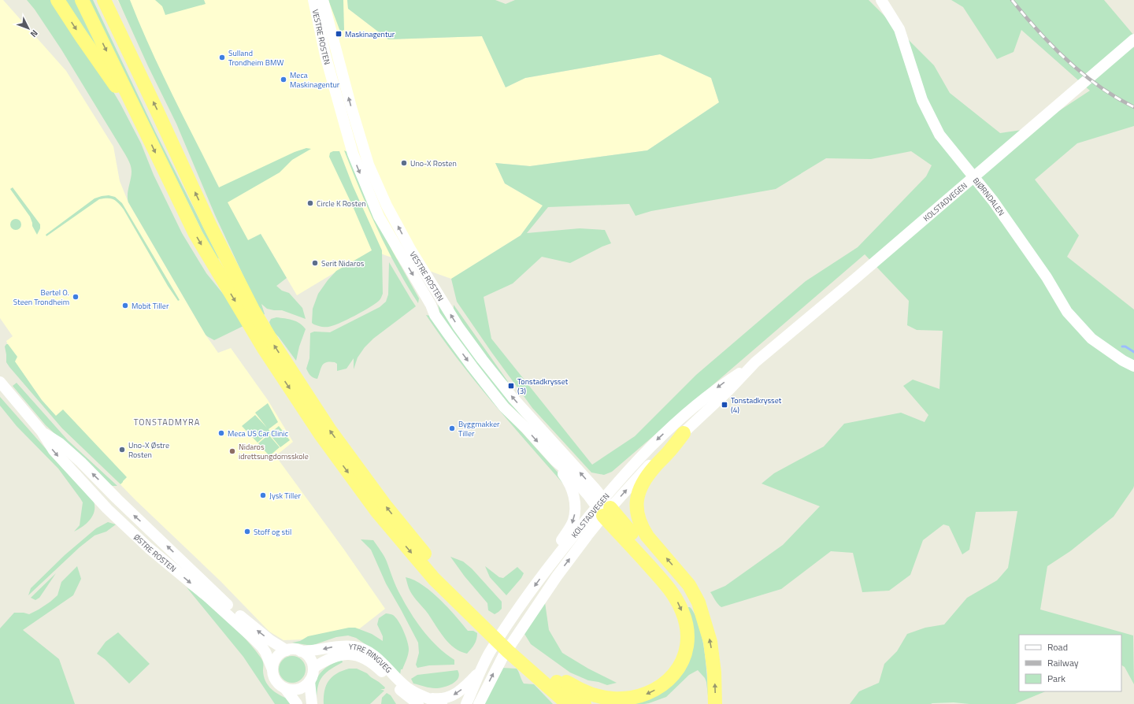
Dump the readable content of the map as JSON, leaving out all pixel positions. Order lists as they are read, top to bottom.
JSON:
{
  "streets": {
    "main road": [
      "VESTRE ROSTEN",
      "BJØRNDALEN",
      "KOLSTADVEGEN",
      "ØSTRE ROSTEN",
      "YTRE RINGVEG"
    ]
  },
  "crossings": [
    ["VESTRE ROSTEN", "KOLSTADVEGEN"],
    ["KOLSTADVEGEN", "YTRE RINGVEG"],
    ["ØSTRE ROSTEN", "YTRE RINGVEG"]
  ],
  "one_way": ["YTRE RINGVEG"],
  "districts": ["TONSTADMYRA"],
  "places": {
    "transit": ["Maskinagentur", "Tonstadkrysset (3)", "Tonstadkrysset (4)"],
    "other": [
      "Sulland Trondheim BMW",
      "Meca Maskinagentur",
      "Uno-X Rosten",
      "Circle K Rosten",
      "Serit Nidaros",
      "Bertel O. Steen Trondheim",
      "Mobit Tiller",
      "Byggmakker Tiller",
      "Meca US Car Clinic",
      "Uno-X Østre Rosten",
      "Nidaros idrettsungdomsskole",
      "Jysk Tiller",
      "Stoff og stil"
    ]
  },
  "legend": ["Road", "Railway", "Park"],
  "north": "bottom right"
}
